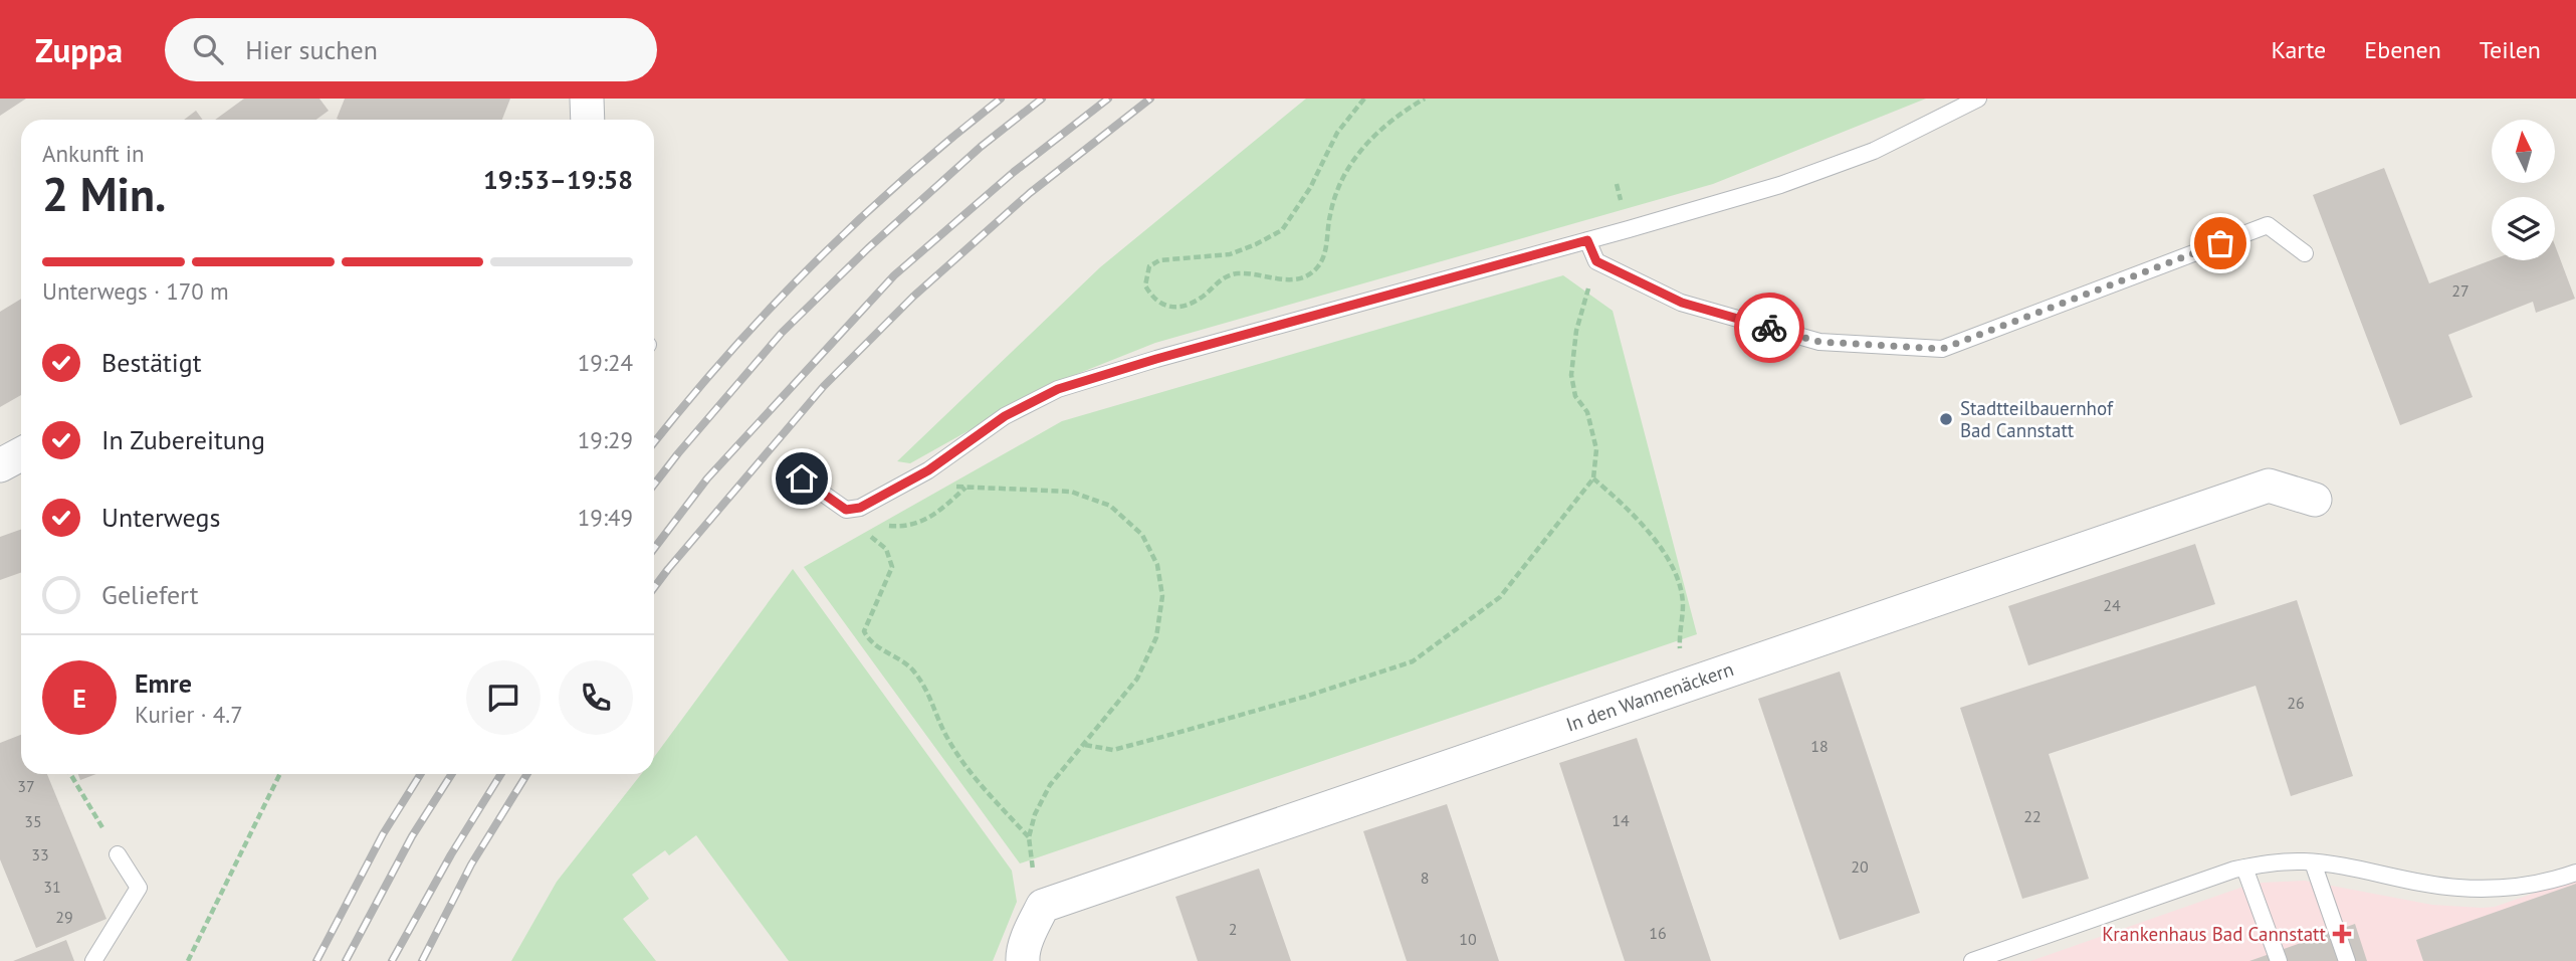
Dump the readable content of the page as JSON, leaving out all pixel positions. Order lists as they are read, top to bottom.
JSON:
{
  "streets": {
    "street": ["In den Wannenäckern"]
  },
  "places": {
    "other": ["Stadtteilbauernhof Bad Cannstatt"],
    "health": ["Krankenhaus Bad Cannstatt"]
  },
  "house_numbers": [
    "27",
    "24",
    "26",
    "18",
    "37",
    "22",
    "14",
    "35",
    "33",
    "20",
    "8",
    "31",
    "29",
    "2",
    "16",
    "10"
  ],
  "north": "top",
  "page": {
    "header": "Zuppa",
    "search": "Hier suchen",
    "nav": ["Karte", "Ebenen", "Teilen"],
    "heading": ["2 Min.", "Ankunft in", "19:53–19:58"],
    "panel": ["Emre", "Kurier · 4.7"],
    "bar": "Unterwegs · 170 m",
    "list": [
      ["Bestätigt", "19:24"],
      ["In Zubereitung", "19:29"],
      ["Unterwegs", "19:49"],
      "Geliefert"
    ],
    "round": "E"
  }
}
